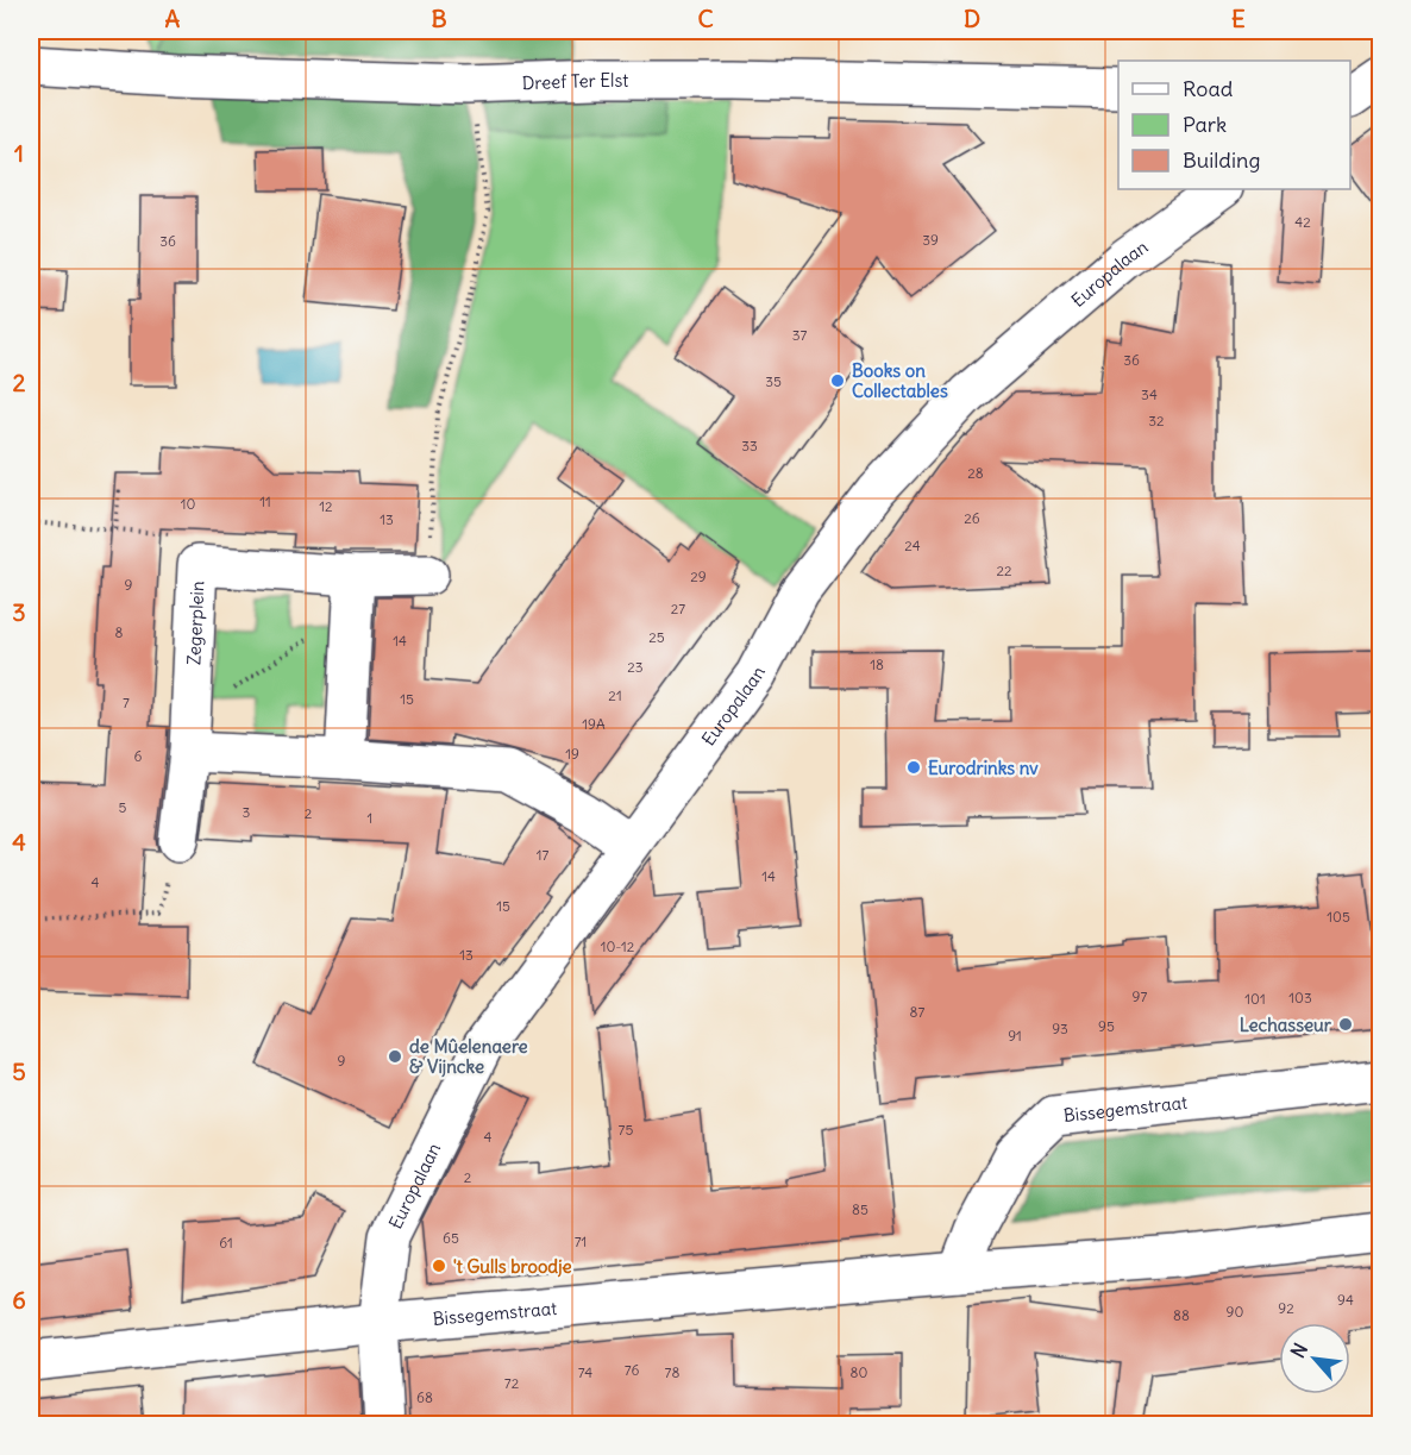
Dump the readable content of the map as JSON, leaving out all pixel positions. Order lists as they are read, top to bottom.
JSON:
{
  "streets": {
    "street": [
      "Dreef Ter Elst",
      "Europalaan",
      "Zegerplein",
      "Bissegemstraat"
    ]
  },
  "crossings": [
    ["Europalaan", "Bissegemstraat"]
  ],
  "places": [
    "Books on Collectables",
    "Eurodrinks nv",
    "Lechasseur",
    "de Mûelenaere & Vijncke",
    "'t Gulls broodje"
  ],
  "house_numbers": [
    "42",
    "39",
    "36",
    "37",
    "36",
    "35",
    "34",
    "32",
    "33",
    "28",
    "11",
    "10",
    "12",
    "26",
    "13",
    "24",
    "22",
    "29",
    "9",
    "27",
    "8",
    "25",
    "14",
    "18",
    "23",
    "21",
    "15",
    "7",
    "19A",
    "19",
    "6",
    "5",
    "3",
    "2",
    "1",
    "17",
    "14",
    "4",
    "15",
    "105",
    "10-12",
    "13",
    "97",
    "103",
    "101",
    "87",
    "95",
    "93",
    "91",
    "9",
    "75",
    "4",
    "2",
    "85",
    "65",
    "71",
    "61",
    "94",
    "92",
    "90",
    "88",
    "76",
    "74",
    "78",
    "80",
    "72",
    "68"
  ],
  "legend": ["Road", "Park", "Building"],
  "north": "top left",
  "grid": {
    "columns": [
      "A",
      "B",
      "C",
      "D",
      "E"
    ],
    "rows": [
      "1",
      "2",
      "3",
      "4",
      "5",
      "6"
    ]
  }
}
